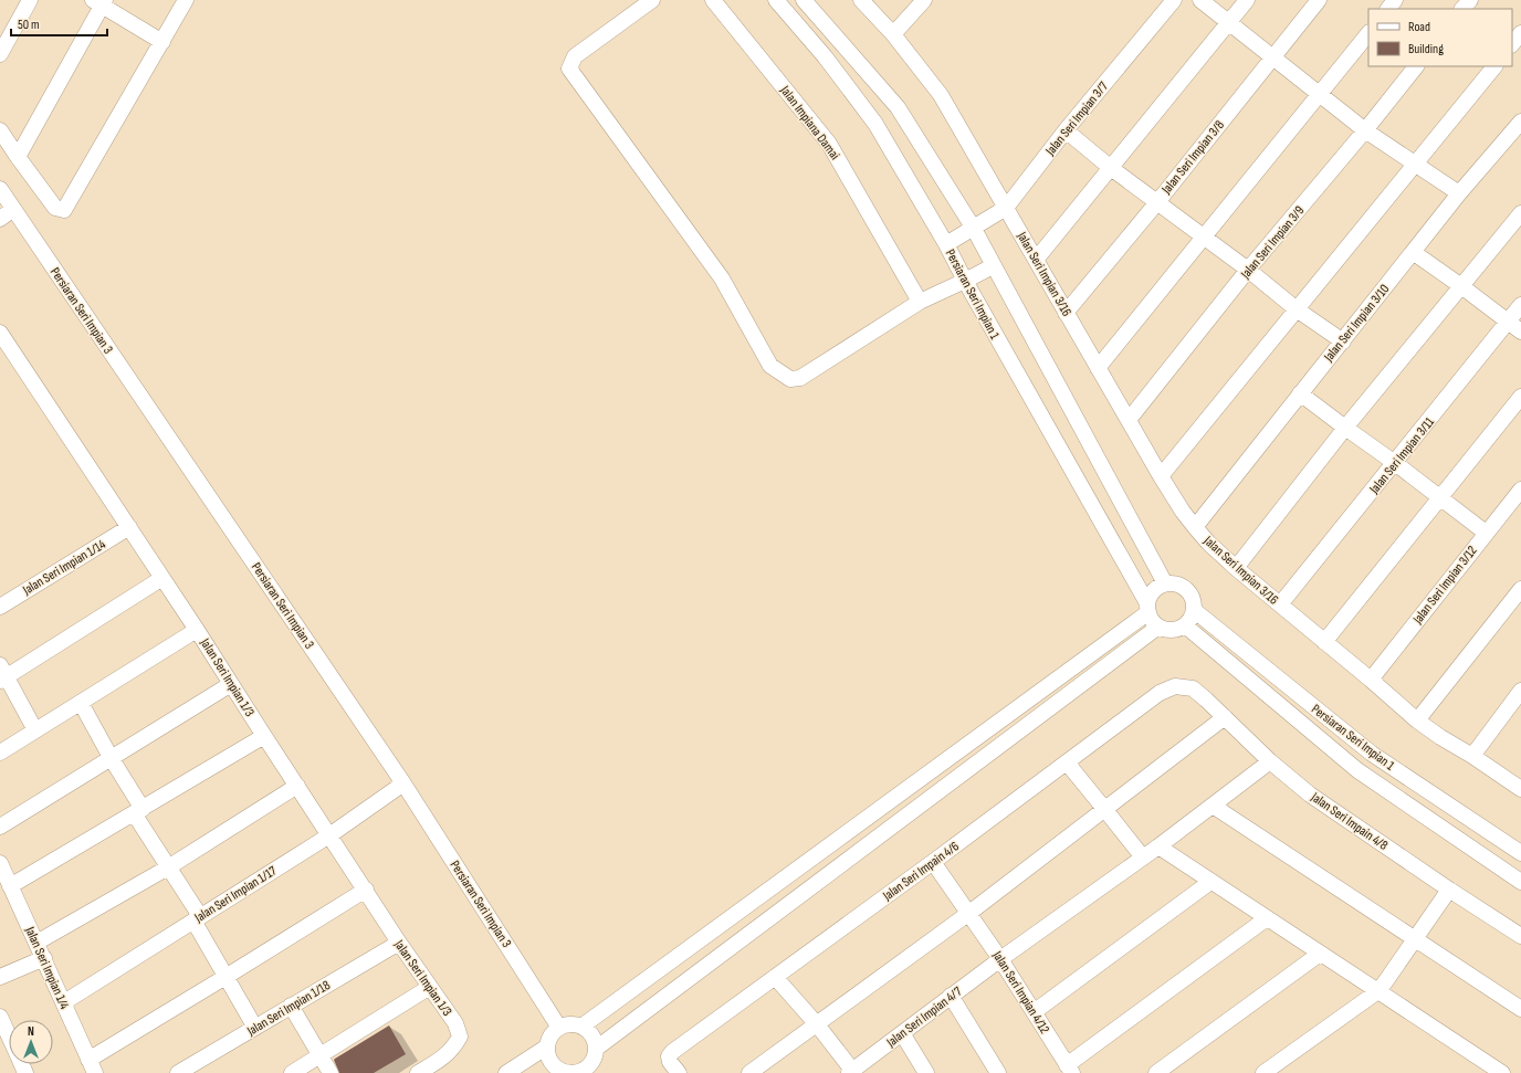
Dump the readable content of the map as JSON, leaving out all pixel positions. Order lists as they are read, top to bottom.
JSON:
{
  "streets": {
    "street": [
      "Jalan Seri Impian 3/7",
      "Jalan Impiana Damai",
      "Jalan Seri Impian 3/8",
      "Jalan Seri Impian 3/9",
      "Jalan Seri Impian 3/16",
      "Persiaran Seri Impian 1",
      "Persiaran Seri Impian 3",
      "Jalan Seri Impian 3/10",
      "Jalan Seri Impian 3/11",
      "Jalan Seri Impian 1/14",
      "Jalan Seri Impian 3/12",
      "Jalan Seri Impian 1/3",
      "Jalan Seri Impain 4/8",
      "Jalan Seri Impain 4/6",
      "Jalan Seri Impian 1/17",
      "Jalan Seri Impian 1/4",
      "Jalan Seri Impian 4/12",
      "Jalan Seri Impian 1/18",
      "Jalan Seri Impian 4/7"
    ]
  },
  "crossings": [
    ["Jalan Seri Impian 3/7", "Jalan Seri Impian 3/16"],
    ["Jalan Seri Impian 3/7", "Persiaran Seri Impian 1"],
    ["Jalan Seri Impian 3/8", "Jalan Seri Impian 3/16"],
    ["Jalan Seri Impian 3/9", "Jalan Seri Impian 3/16"],
    ["Jalan Seri Impian 3/16", "Jalan Seri Impian 3/10"],
    ["Jalan Seri Impian 3/16", "Jalan Seri Impian 3/11"],
    ["Jalan Seri Impian 3/16", "Jalan Seri Impian 3/12"],
    ["Persiaran Seri Impian 3", "Jalan Seri Impian 1/17"],
    ["Jalan Seri Impian 1/14", "Jalan Seri Impian 1/3"],
    ["Jalan Seri Impian 1/3", "Jalan Seri Impian 1/17"],
    ["Jalan Seri Impian 1/3", "Jalan Seri Impian 1/18"],
    ["Jalan Seri Impain 4/8", "Jalan Seri Impain 4/6"],
    ["Jalan Seri Impain 4/8", "Jalan Seri Impian 4/7"],
    ["Jalan Seri Impain 4/6", "Jalan Seri Impian 4/12"],
    ["Jalan Seri Impian 1/17", "Jalan Seri Impian 1/4"],
    ["Jalan Seri Impian 4/12", "Jalan Seri Impian 4/7"]
  ],
  "legend": ["Road", "Building"],
  "scale_bar": "50 m",
  "north": "top"
}
